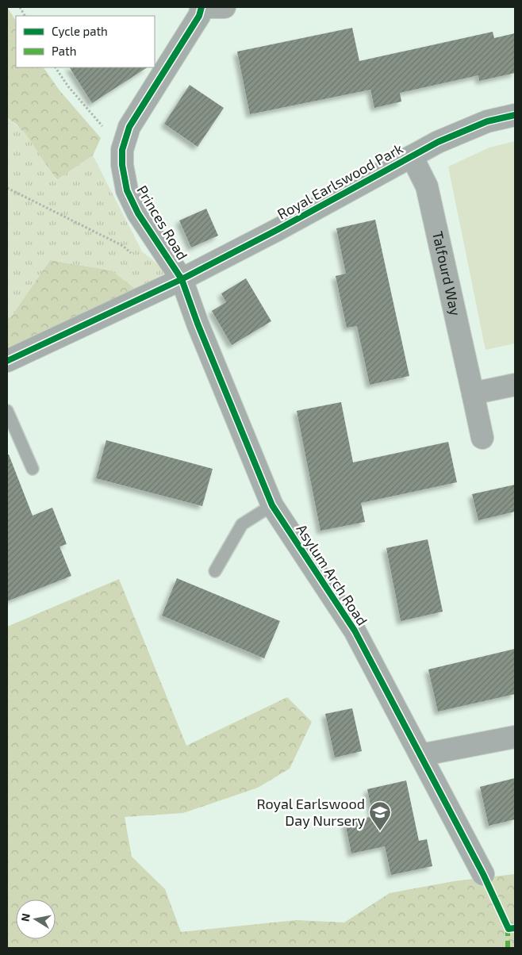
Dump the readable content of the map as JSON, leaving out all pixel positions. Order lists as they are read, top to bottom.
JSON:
{
  "streets": {
    "street": [
      "Royal Earlswood Park",
      "Princes Road",
      "Talfourd Way",
      "Asylum Arch Road"
    ]
  },
  "crossings": [
    ["Royal Earlswood Park", "Princes Road"],
    ["Royal Earlswood Park", "Talfourd Way"],
    ["Royal Earlswood Park", "Asylum Arch Road"],
    ["Princes Road", "Asylum Arch Road"]
  ],
  "places": {
    "school or university": ["Royal Earlswood Day Nursery"]
  },
  "legend": ["Cycle path", "Path"],
  "north": "left"
}
